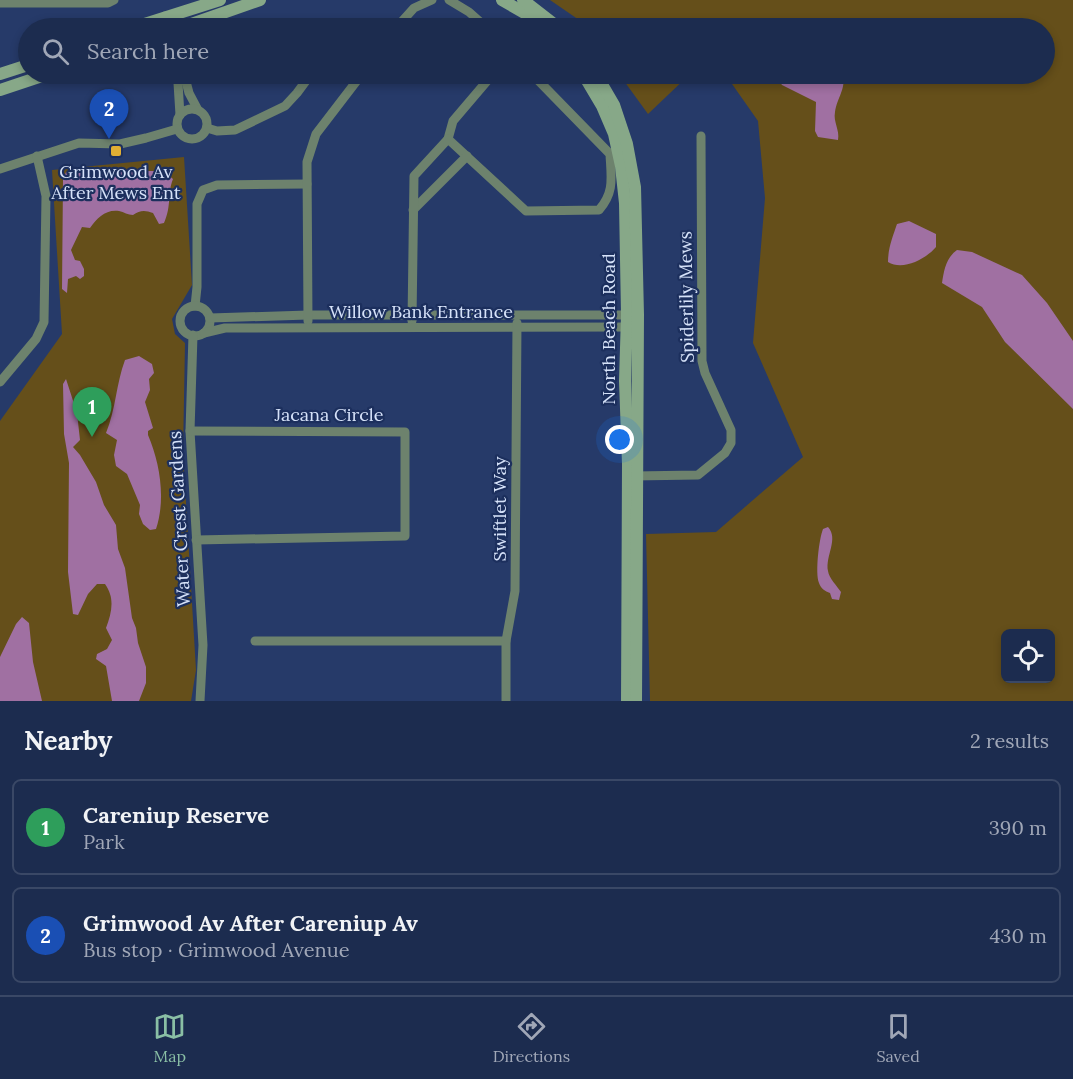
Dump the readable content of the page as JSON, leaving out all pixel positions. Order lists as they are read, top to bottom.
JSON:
{
  "streets": {
    "main road": ["North Beach Road"],
    "street": [
      "Spiderlily Mews",
      "Willow Bank Entrance",
      "Jacana Circle",
      "Swiftlet Way",
      "Water Crest Gardens"
    ]
  },
  "crossings": [
    ["Spiderlily Mews", "North Beach Road"],
    ["Willow Bank Entrance", "North Beach Road"],
    ["Willow Bank Entrance", "Swiftlet Way"],
    ["Willow Bank Entrance", "Water Crest Gardens"],
    ["Jacana Circle", "Water Crest Gardens"]
  ],
  "places": {
    "transit": ["Grimwood Av After Mews Ent"]
  },
  "page": {
    "search": "Search here",
    "pins": ["2", "1"],
    "heading": ["Nearby", "2 results"],
    "list": [
      {
        "mark": "1",
        "name": "Careniup Reserve",
        "note": "Park",
        "value": "390 m"
      },
      {
        "mark": "2",
        "name": "Grimwood Av After Careniup Av",
        "note": "Bus stop · Grimwood Avenue",
        "value": "430 m"
      }
    ],
    "nav": ["Map", "Directions", "Saved"]
  }
}
